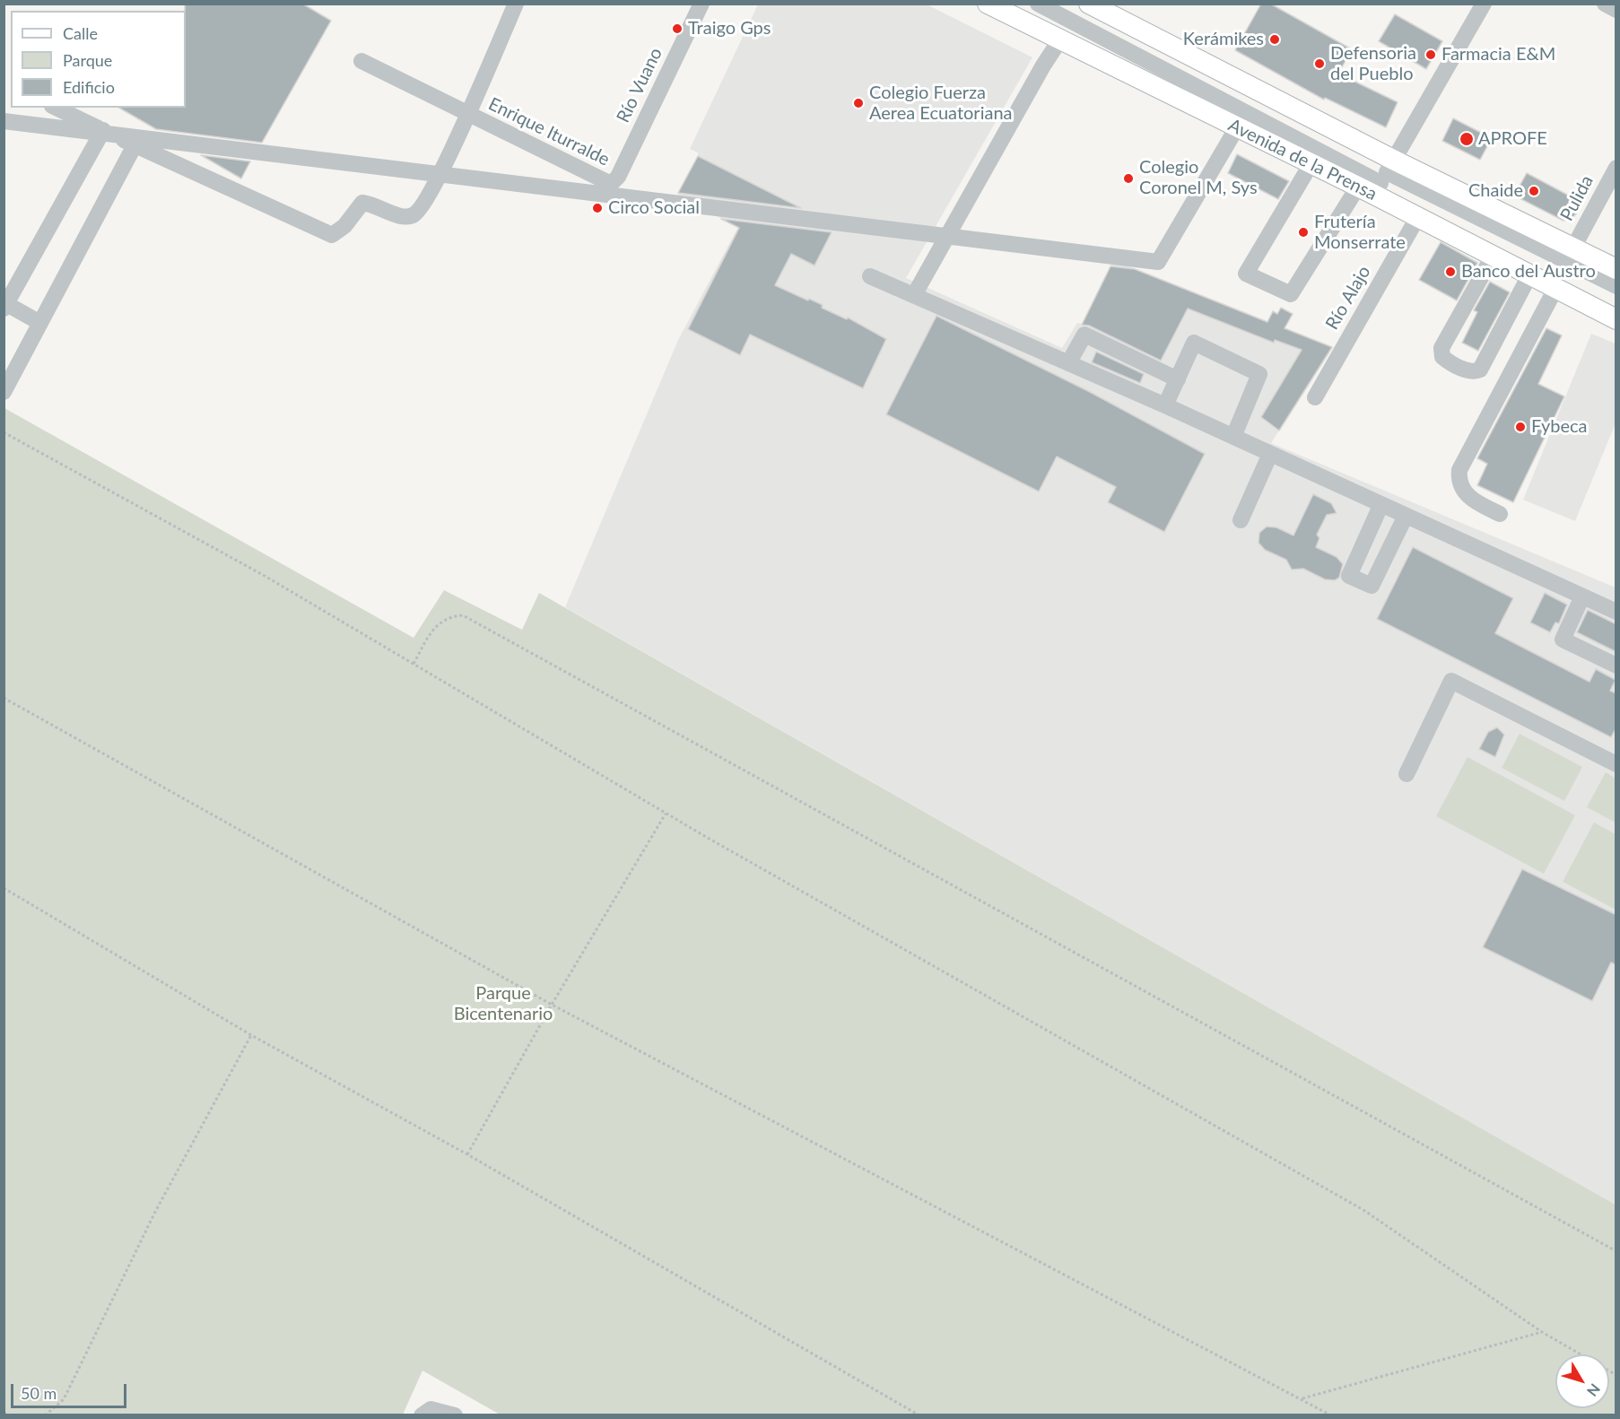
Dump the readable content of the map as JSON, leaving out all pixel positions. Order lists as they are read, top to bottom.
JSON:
{
  "streets": {
    "main road": ["Avenida de la Prensa"],
    "street": [
      "Río Vuano",
      "Enrique Iturralde",
      "Pulida",
      "Río Alajo"
    ]
  },
  "crossings": [
    ["Río Vuano", "Enrique Iturralde"],
    ["Avenida de la Prensa", "Pulida"],
    ["Avenida de la Prensa", "Río Alajo"]
  ],
  "parks": ["Parque Bicentenario"],
  "places": [
    "Traigo Gps",
    "Kerámikes",
    "Farmacia E&M",
    "Defensoria del Pueblo",
    "Colegio Fuerza Aerea Ecuatoriana",
    "APROFE",
    "Colegio Coronel M, Sys",
    "Chaide",
    "Circo Social",
    "Frutería Monserrate",
    "Banco del Austro",
    "Fybeca"
  ],
  "legend": ["Calle", "Parque", "Edificio"],
  "scale_bar": "50 m",
  "north": "bottom right"
}
